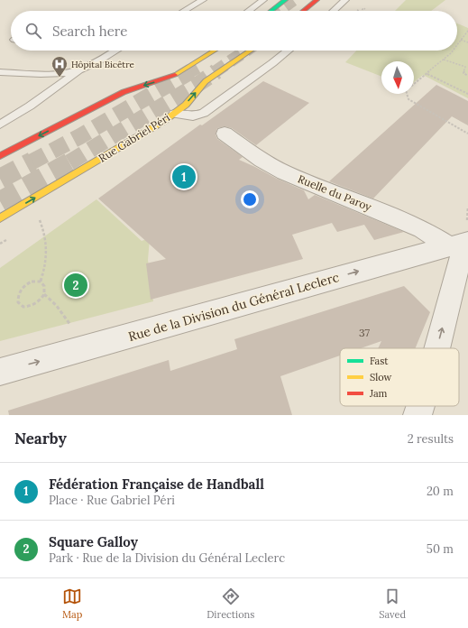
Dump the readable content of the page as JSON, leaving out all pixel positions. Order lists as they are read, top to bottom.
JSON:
{
  "streets": {
    "main road": ["Rue Gabriel Péri"],
    "street": ["Ruelle du Paroy", "Rue de la Division du Général Leclerc"]
  },
  "crossings": [
    ["Ruelle du Paroy", "Rue de la Division du Général Leclerc"]
  ],
  "one_way": ["Rue de la Division du Général Leclerc"],
  "places": {
    "hospital": ["Hôpital Bicêtre"]
  },
  "house_numbers": ["37"],
  "legend": ["Fast", "Slow", "Jam"],
  "north": "bottom",
  "page": {
    "search": "Search here",
    "pins": ["1", "2"],
    "heading": ["Nearby", "2 results"],
    "list": [
      {
        "mark": "1",
        "name": "Fédération Française de Handball",
        "note": "Place · Rue Gabriel Péri",
        "value": "20 m"
      },
      {
        "mark": "2",
        "name": "Square Galloy",
        "note": "Park · Rue de la Division du Général Leclerc",
        "value": "50 m"
      }
    ],
    "nav": ["Map", "Directions", "Saved"]
  }
}
